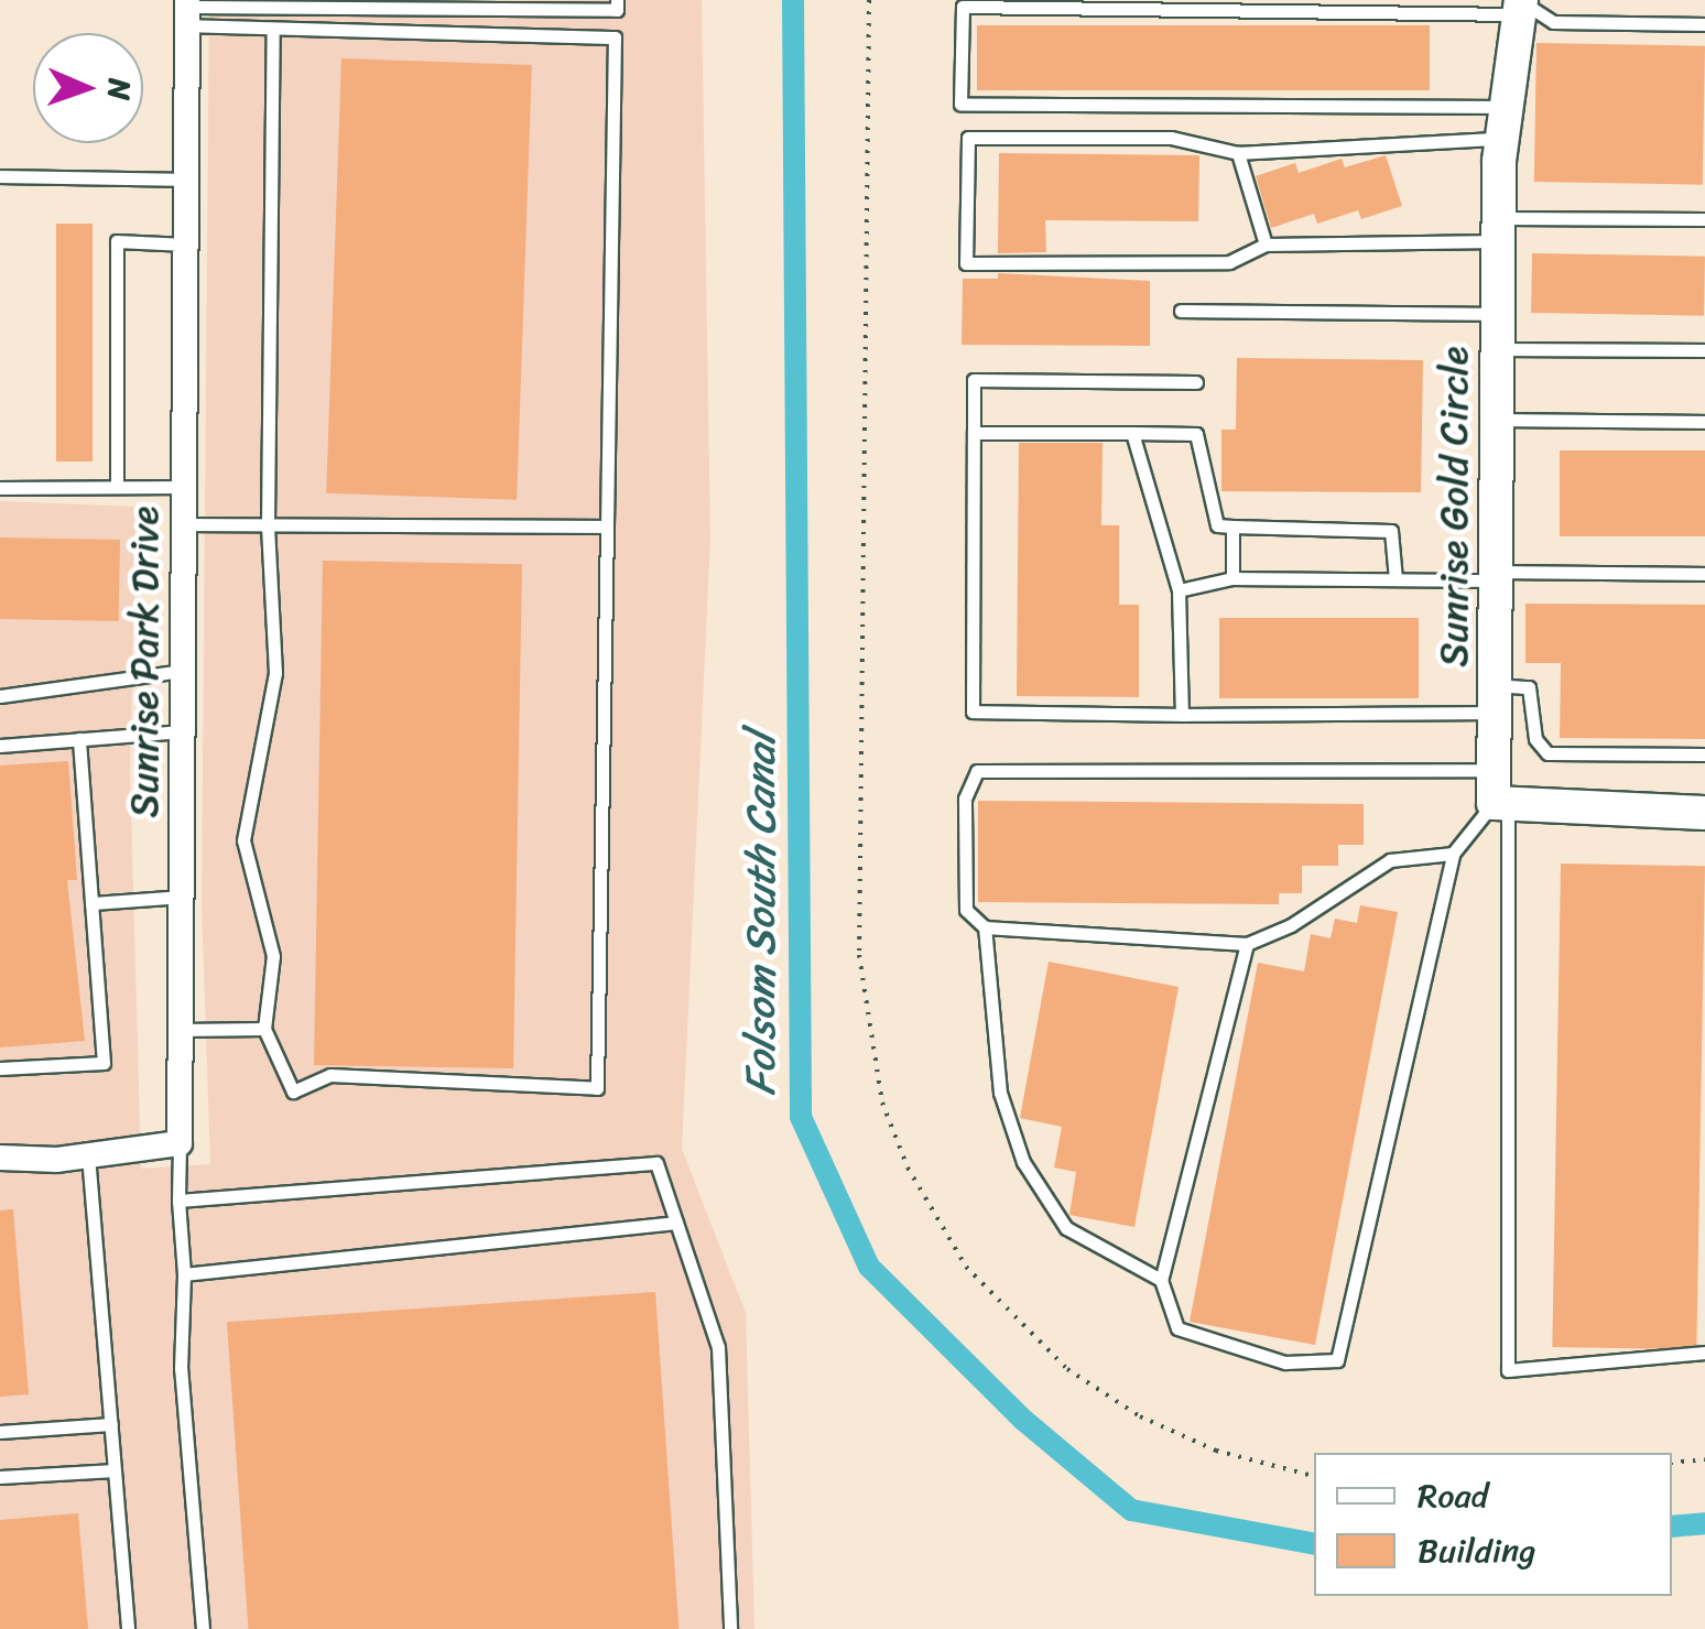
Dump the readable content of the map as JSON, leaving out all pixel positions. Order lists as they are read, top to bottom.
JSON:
{
  "streets": {
    "street": ["Sunrise Gold Circle", "Sunrise Park Drive"]
  },
  "water": ["Folsom South Canal"],
  "legend": ["Road", "Building"],
  "north": "right"
}
